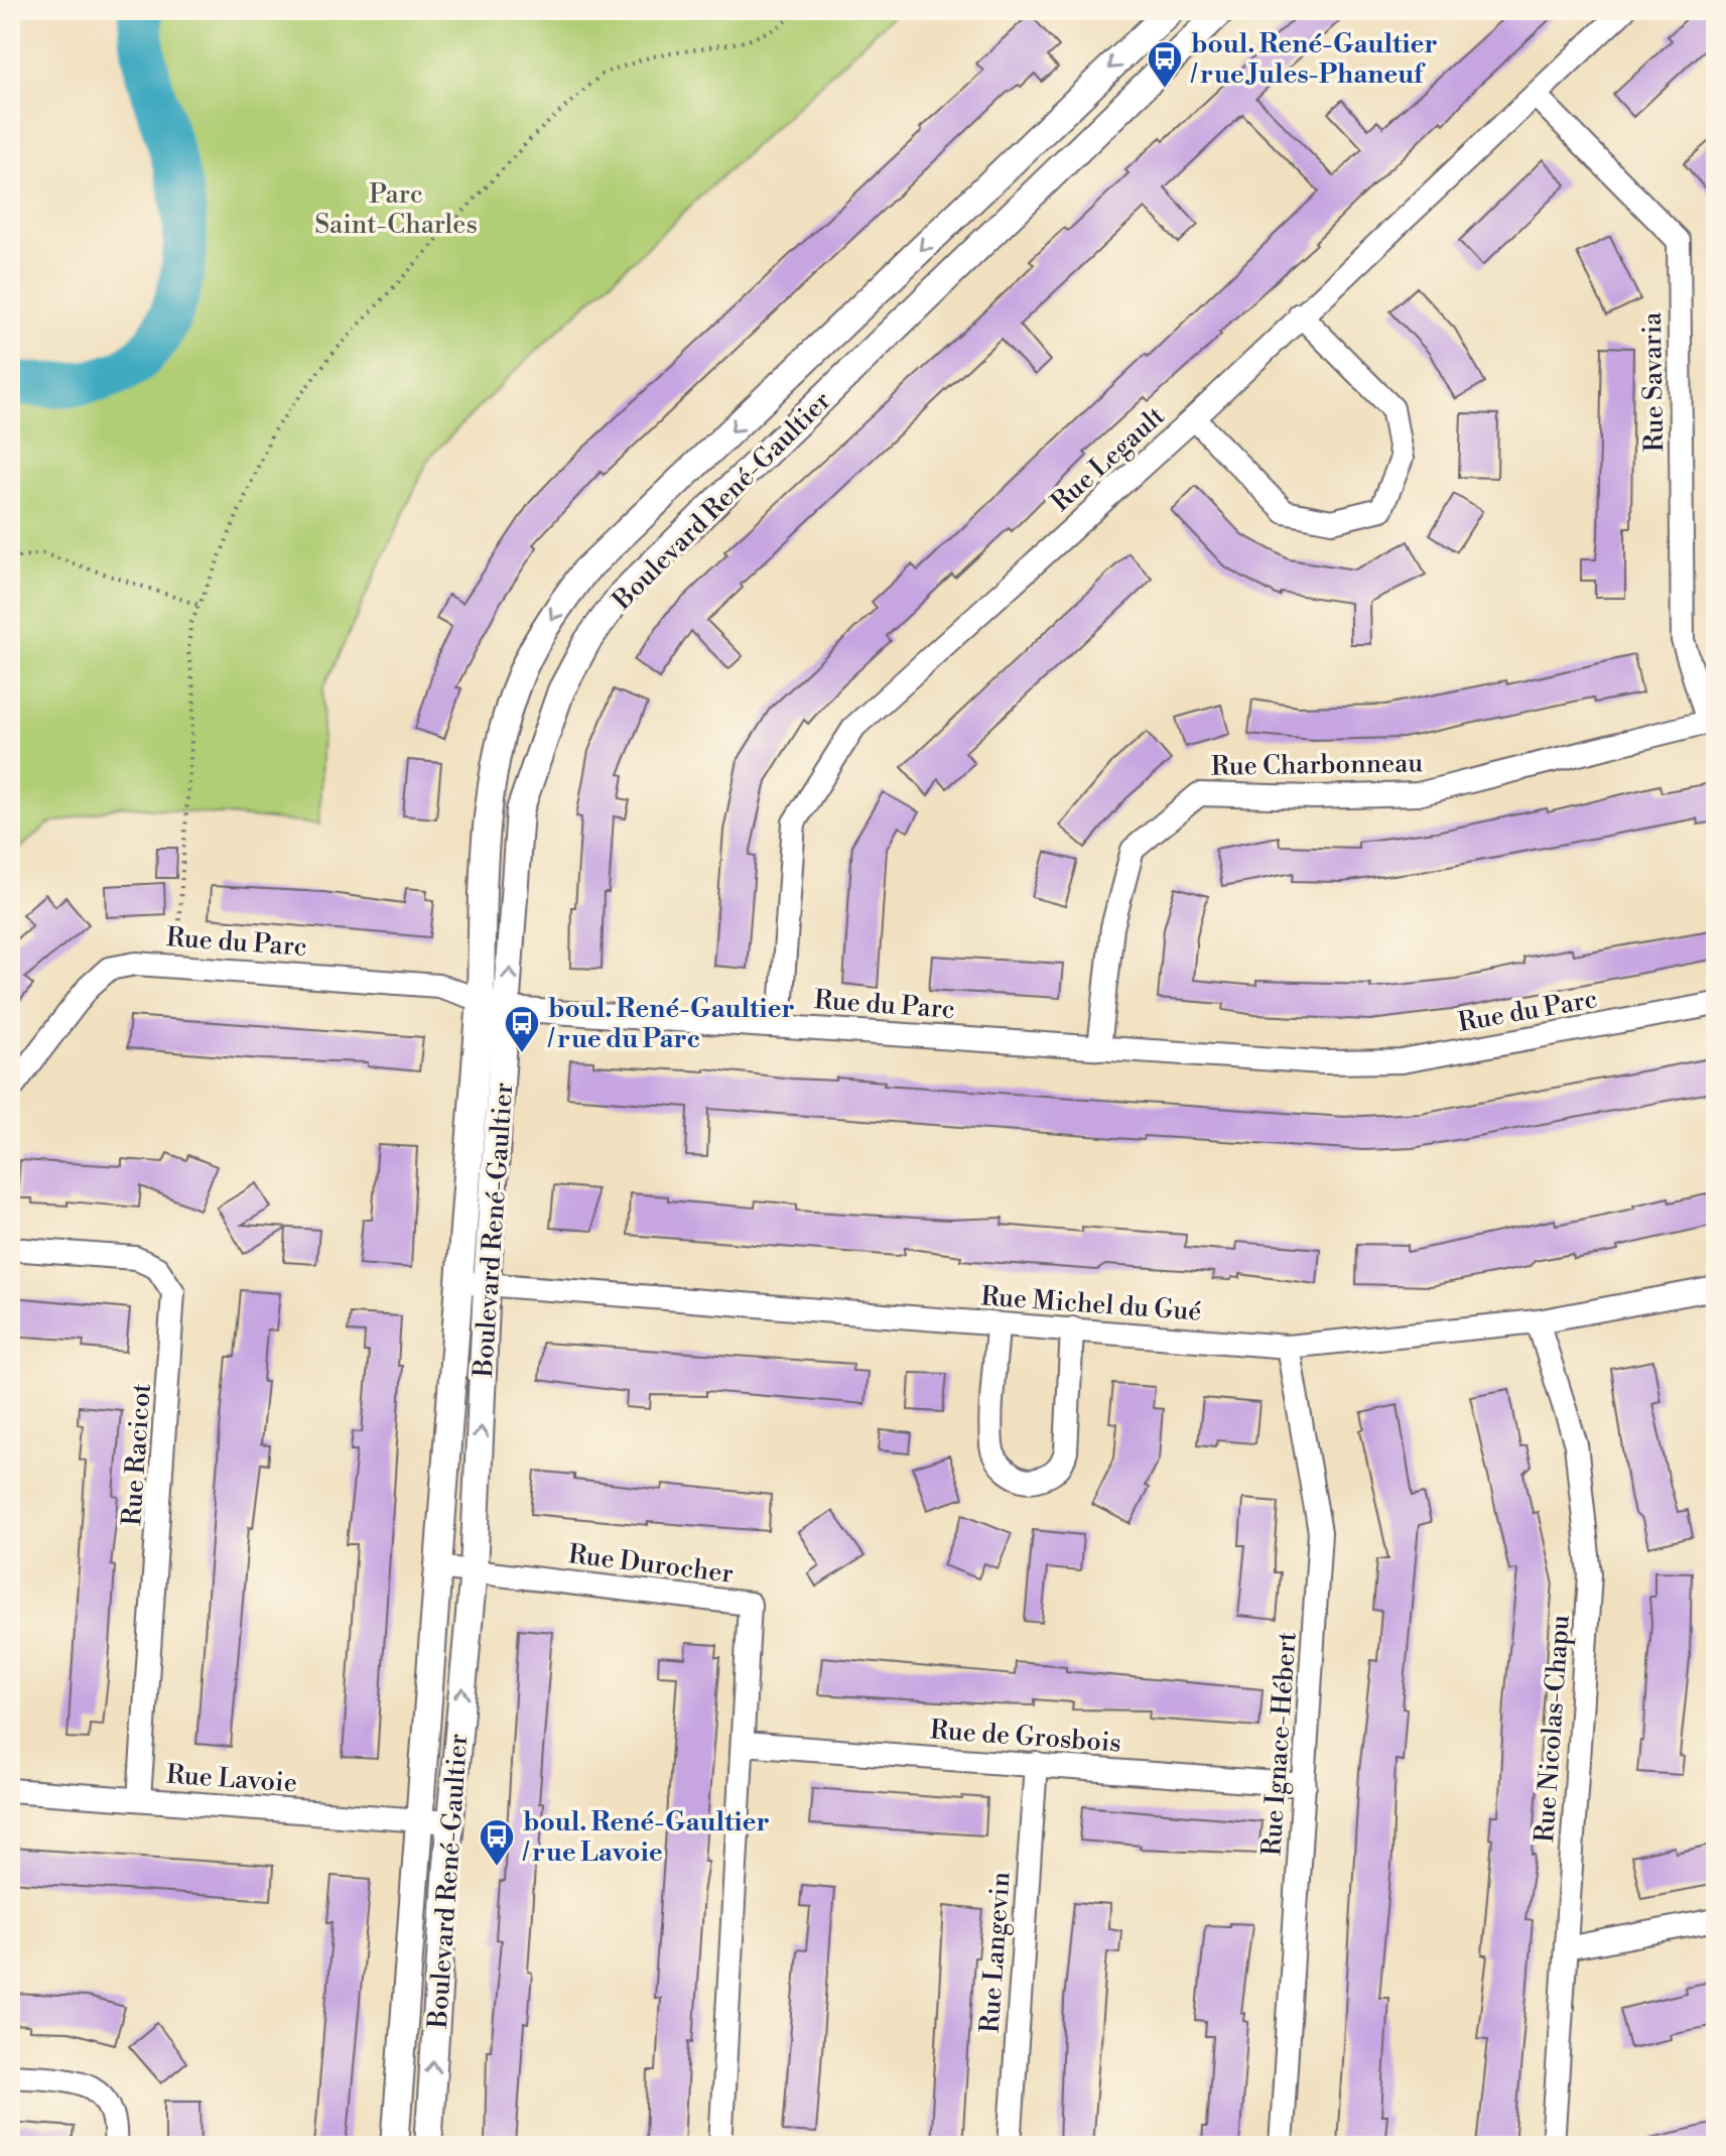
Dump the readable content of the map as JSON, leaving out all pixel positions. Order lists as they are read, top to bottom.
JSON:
{
  "streets": {
    "street": [
      "Rue Savaria",
      "Rue Legault",
      "Boulevard René-Gaultier",
      "Rue Charbonneau",
      "Rue du Parc",
      "Rue Michel du Gué",
      "Rue Racicot",
      "Rue Durocher",
      "Rue Nicolas-Chapu",
      "Rue de Grosbois",
      "Rue Ignace-Hébert",
      "Rue Lavoie",
      "Rue Langevin"
    ]
  },
  "crossings": [
    ["Rue Savaria", "Rue Legault"],
    ["Rue Savaria", "Rue Charbonneau"],
    ["Rue Legault", "Rue du Parc"],
    ["Boulevard René-Gaultier", "Rue du Parc"],
    ["Boulevard René-Gaultier", "Rue Michel du Gué"],
    ["Boulevard René-Gaultier", "Rue Durocher"],
    ["Boulevard René-Gaultier", "Rue Lavoie"],
    ["Rue Charbonneau", "Rue du Parc"],
    ["Rue Michel du Gué", "Rue Nicolas-Chapu"],
    ["Rue Michel du Gué", "Rue Ignace-Hébert"],
    ["Rue Racicot", "Rue Lavoie"],
    ["Rue Durocher", "Rue de Grosbois"],
    ["Rue de Grosbois", "Rue Ignace-Hébert"],
    ["Rue de Grosbois", "Rue Langevin"]
  ],
  "parks": ["Parc Saint-Charles"],
  "places": {
    "bus stop": ["boul. René-Gaultier / rue Jules-Phaneuf", "boul. René-Gaultier / rue du Parc", "boul. René-Gaultier / rue Lavoie"]
  }
}
